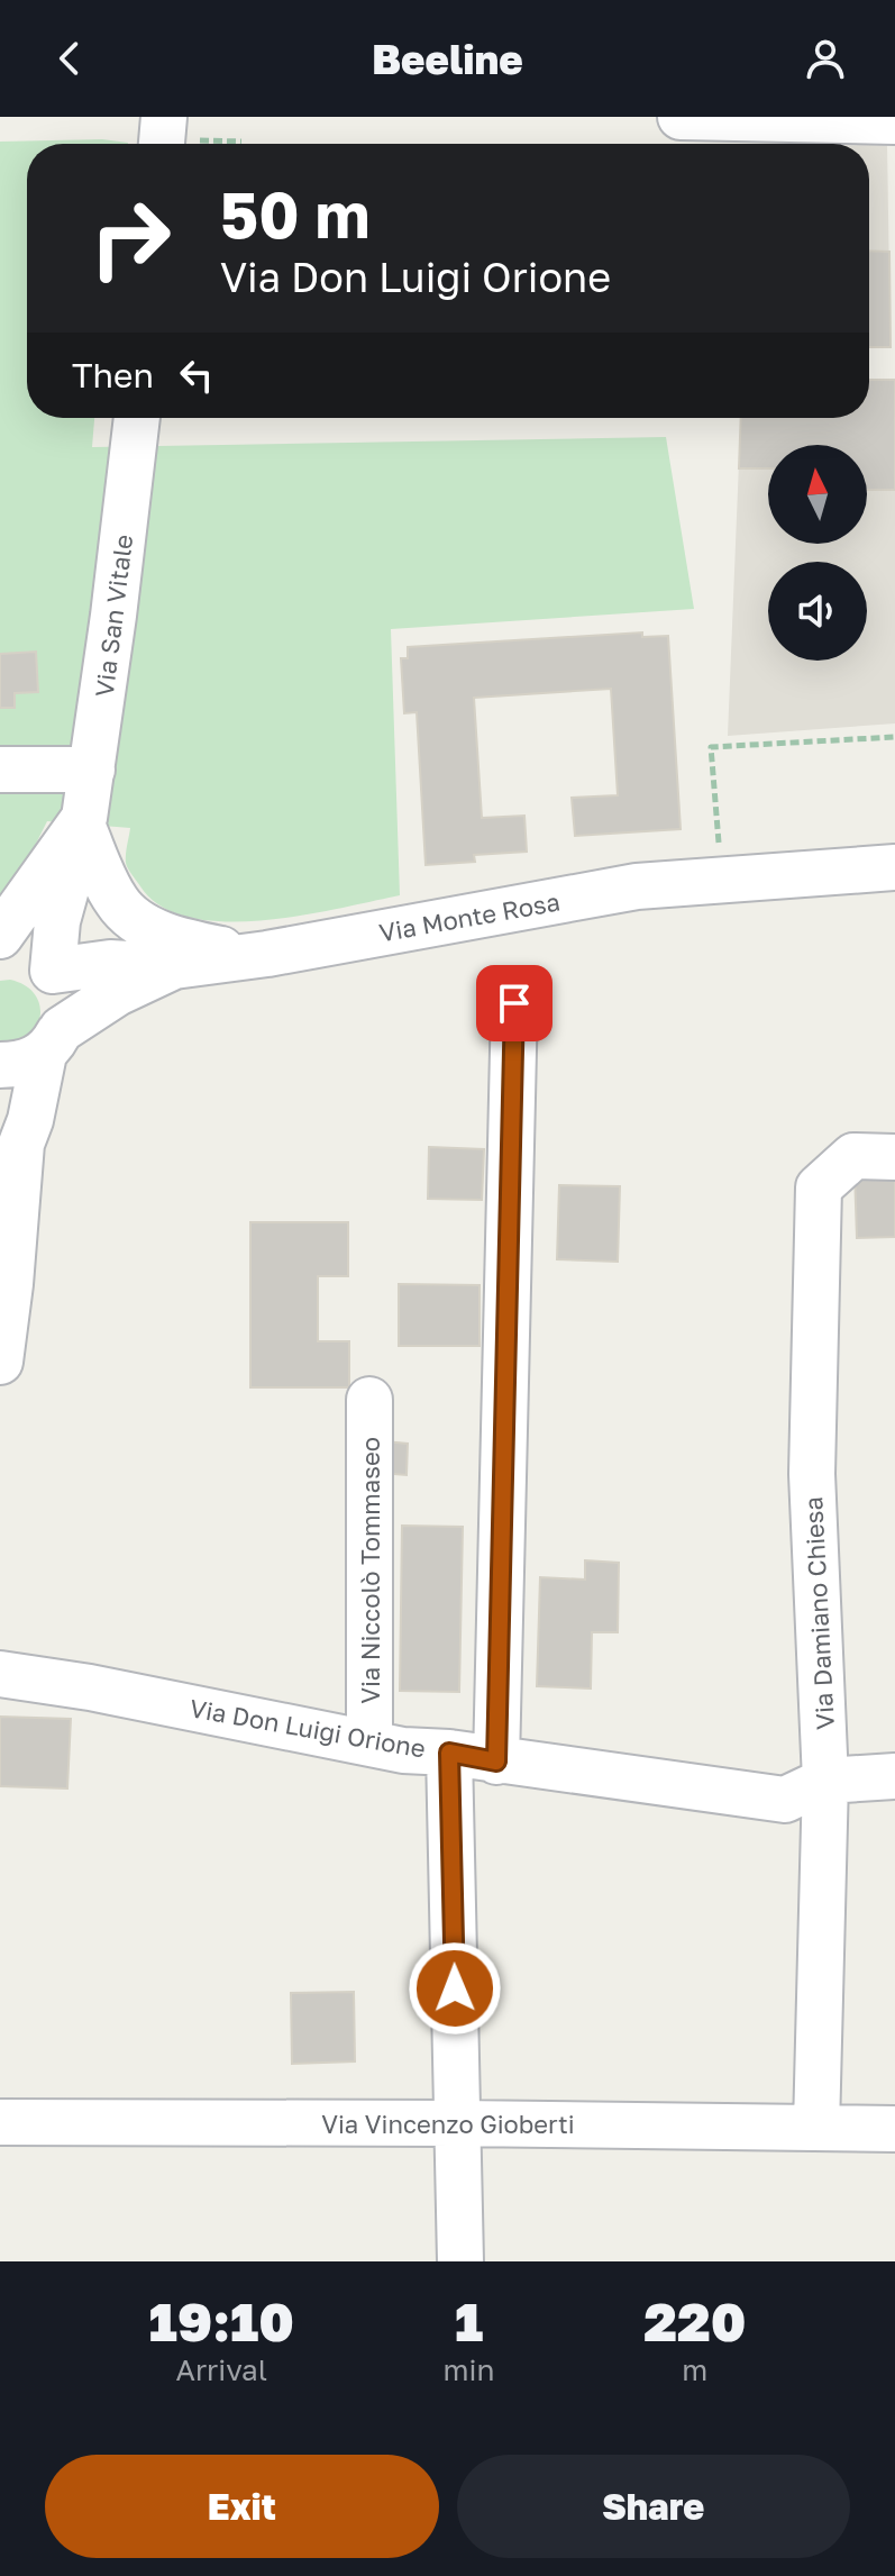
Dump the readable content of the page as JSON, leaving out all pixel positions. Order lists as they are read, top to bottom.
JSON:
{
  "streets": {
    "street": [
      "Via San Vitale",
      "Via Monte Rosa",
      "Via Niccolò Tommaseo",
      "Via Damiano Chiesa",
      "Via Don Luigi Orione",
      "Via Vincenzo Gioberti"
    ]
  },
  "crossings": [
    ["Via San Vitale", "Via Monte Rosa"],
    ["Via Niccolò Tommaseo", "Via Don Luigi Orione"],
    ["Via Damiano Chiesa", "Via Don Luigi Orione"],
    ["Via Damiano Chiesa", "Via Vincenzo Gioberti"]
  ],
  "north": "top",
  "page": {
    "header": "Beeline",
    "turn": ["50 m", "Via Don Luigi Orione"],
    "then": "Then",
    "eta": [
      "19:10",
      "Arrival",
      "1",
      "min",
      "220",
      "m"
    ],
    "buttons": ["Exit", "Share"]
  }
}
